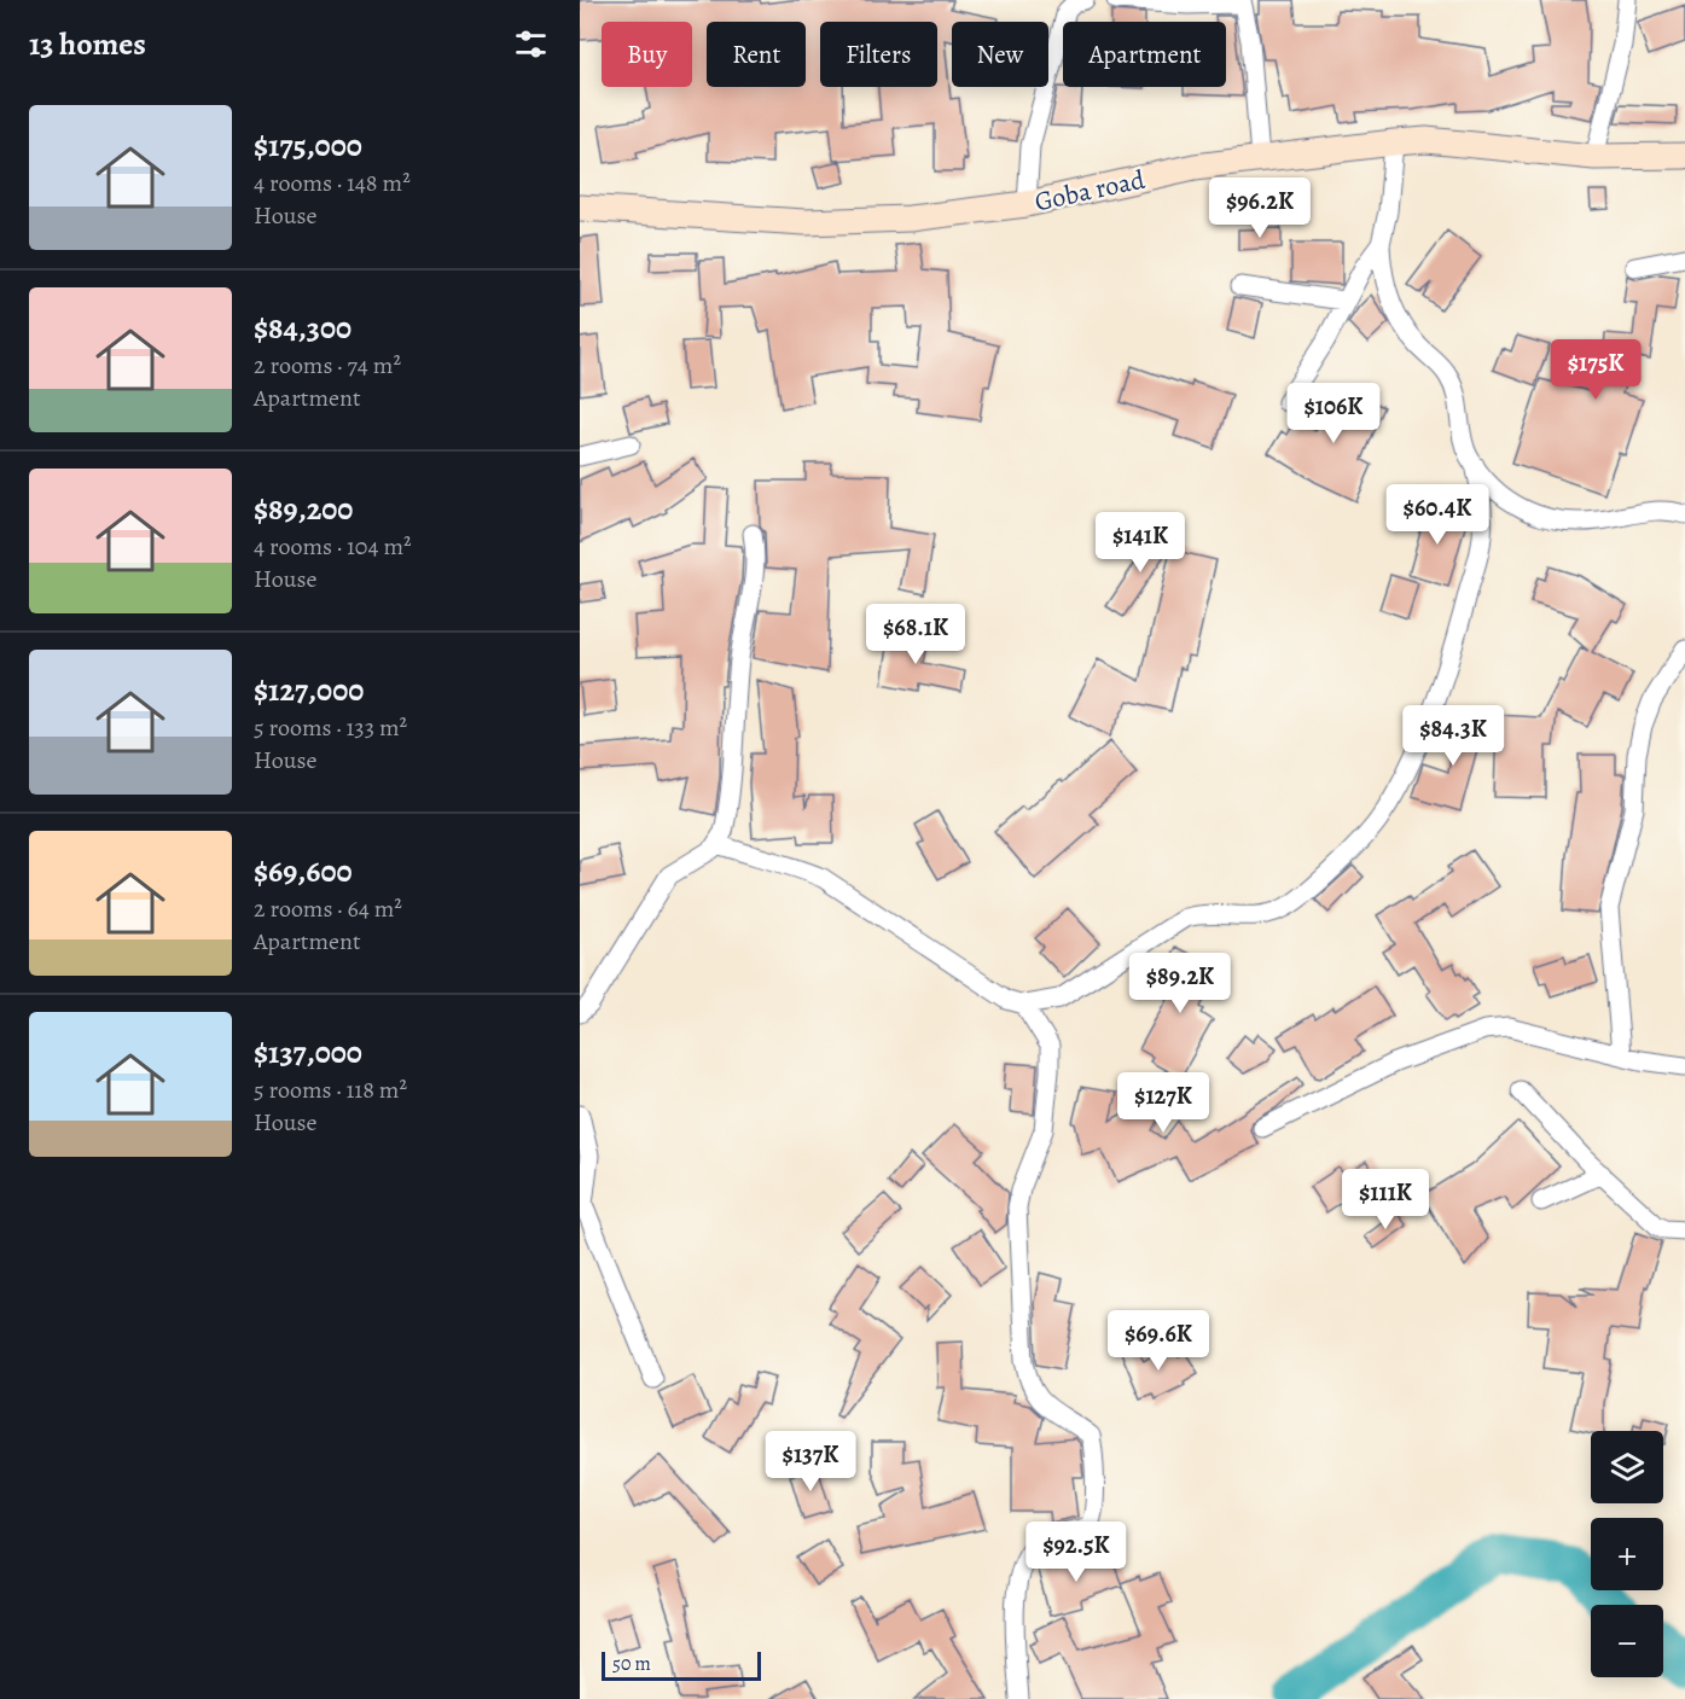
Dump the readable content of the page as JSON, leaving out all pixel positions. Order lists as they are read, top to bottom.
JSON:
{
  "streets": {
    "main road": ["Goba road"]
  },
  "scale_bar": "50 m",
  "page": {
    "heading": "13 homes",
    "chip": [
      "Buy",
      "Rent",
      "Filters",
      "New",
      "Apartment"
    ],
    "list": [
      {
        "name": "$175,000",
        "note": "4 rooms · 148 m² · House"
      },
      {
        "name": "$84,300",
        "note": "2 rooms · 74 m² · Apartment"
      },
      {
        "name": "$89,200",
        "note": "4 rooms · 104 m² · House"
      },
      {
        "name": "$127,000",
        "note": "5 rooms · 133 m² · House"
      },
      {
        "name": "$69,600",
        "note": "2 rooms · 64 m² · Apartment"
      },
      {
        "name": "$137,000",
        "note": "5 rooms · 118 m² · House"
      }
    ],
    "price": [
      "$96.2K",
      "$175K",
      "$106K",
      "$60.4K",
      "$141K",
      "$68.1K",
      "$84.3K",
      "$89.2K",
      "$127K",
      "$111K",
      "$69.6K",
      "$137K",
      "$92.5K"
    ],
    "map_buttons": ["+", "−"],
    "scale": "50 m"
  }
}
